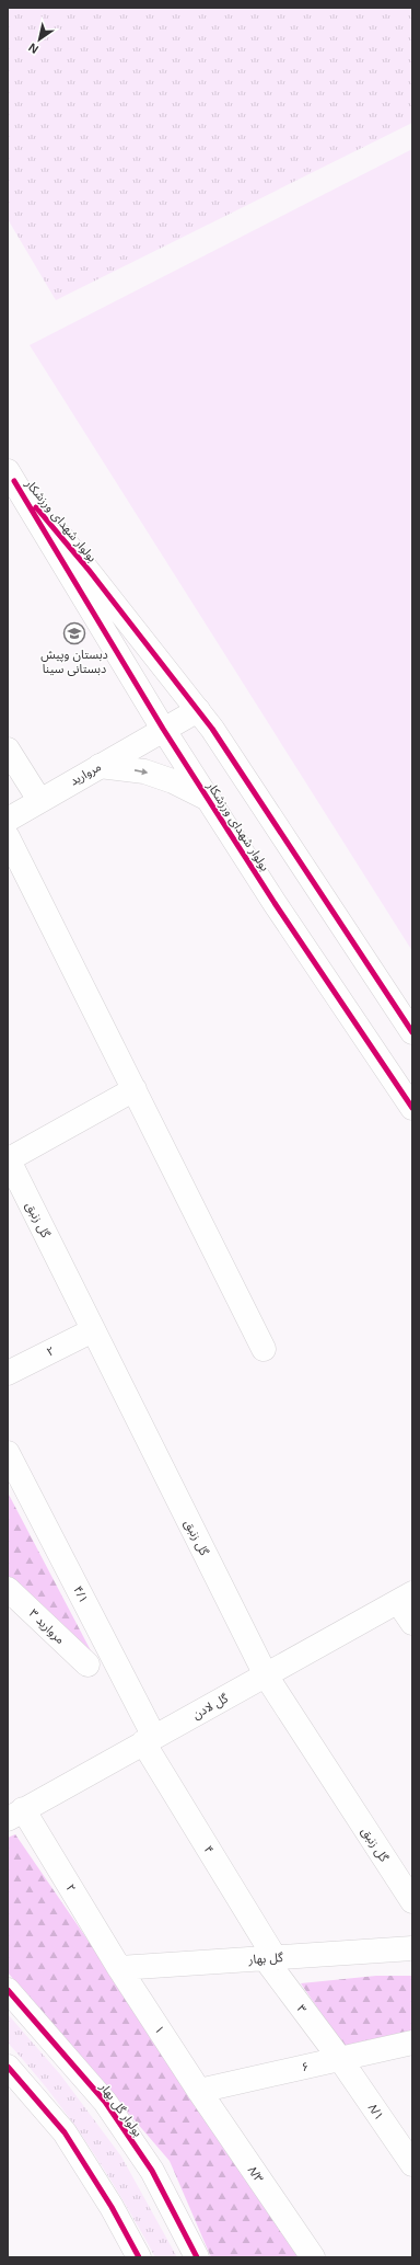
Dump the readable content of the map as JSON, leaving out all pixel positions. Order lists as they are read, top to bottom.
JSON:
{
  "streets": {
    "street": [
      "بولوار شهدای ورزشکار",
      "مروارید",
      "گل زنبق",
      "۲",
      "۴/۱",
      "مروارید ۳",
      "گل لادن",
      "۴",
      "گل بهار",
      "۳",
      "۱",
      "۶",
      "بولوار گل بهار",
      "۸/۱",
      "۸/۳"
    ]
  },
  "crossings": [
    ["بولوار شهدای ورزشکار", "مروارید"],
    ["گل زنبق", "۲"],
    ["گل زنبق", "گل لادن"],
    ["۲", "گل لادن"],
    ["۲", "گل بهار"],
    ["۲", "۱"],
    ["۴/۱", "گل لادن"],
    ["۴/۱", "۴"],
    ["گل لادن", "۴"],
    ["۴", "گل بهار"],
    ["۴", "۳"],
    ["گل بهار", "۳"],
    ["گل بهار", "۱"],
    ["۳", "۶"],
    ["۳", "۸/۱"],
    ["۱", "۶"],
    ["۱", "۸/۳"],
    ["۶", "۸/۱"],
    ["۶", "۸/۳"]
  ],
  "places": {
    "school or university": ["دبستان وپیش دبستانی سینا"]
  },
  "north": "bottom left"
}
